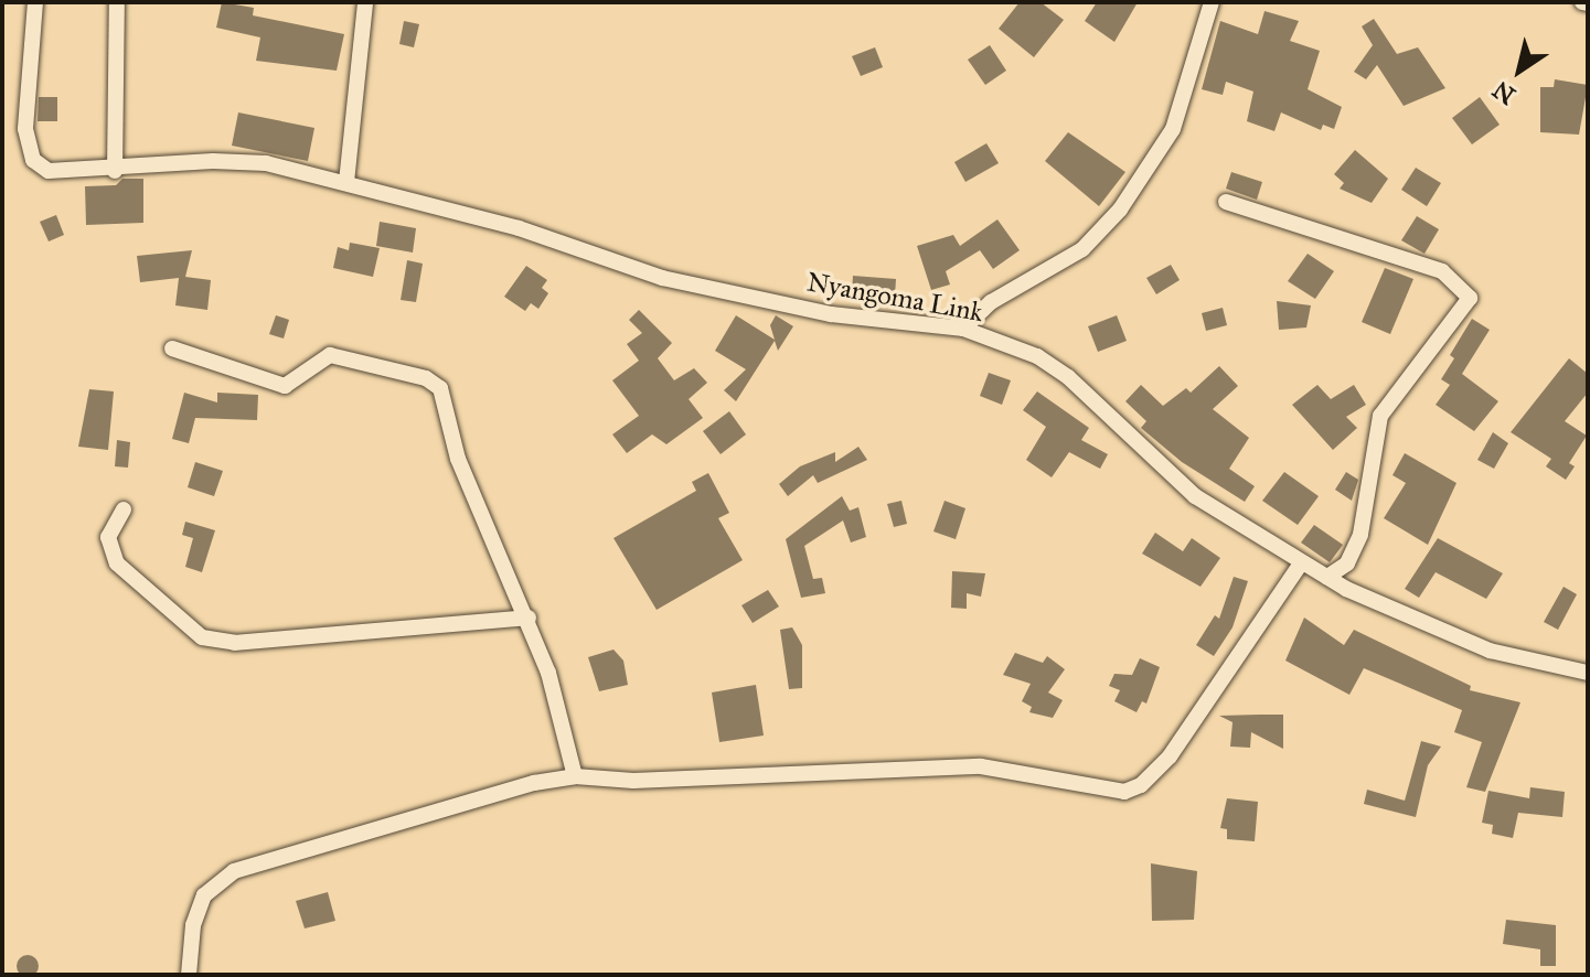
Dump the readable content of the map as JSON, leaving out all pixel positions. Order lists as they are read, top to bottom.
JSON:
{
  "streets": {
    "street": ["Nyangoma Link"]
  },
  "north": "bottom left"
}
